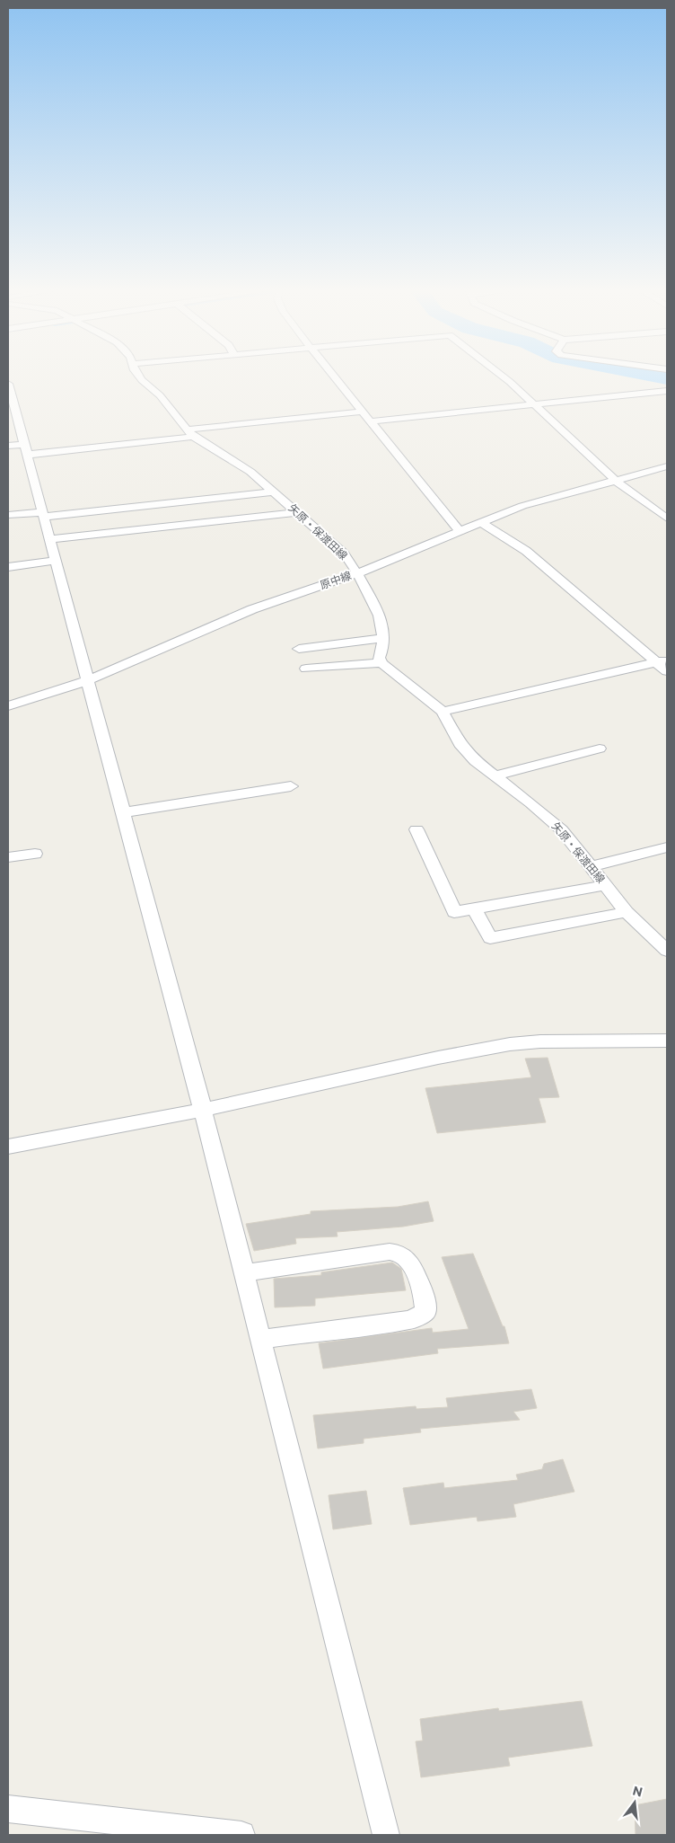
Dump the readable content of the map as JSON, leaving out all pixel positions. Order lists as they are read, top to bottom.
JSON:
{
  "streets": {
    "street": ["矢原・保渡田線", "原中線"]
  },
  "crossings": [
    ["矢原・保渡田線", "原中線"]
  ],
  "north": "top"
}
